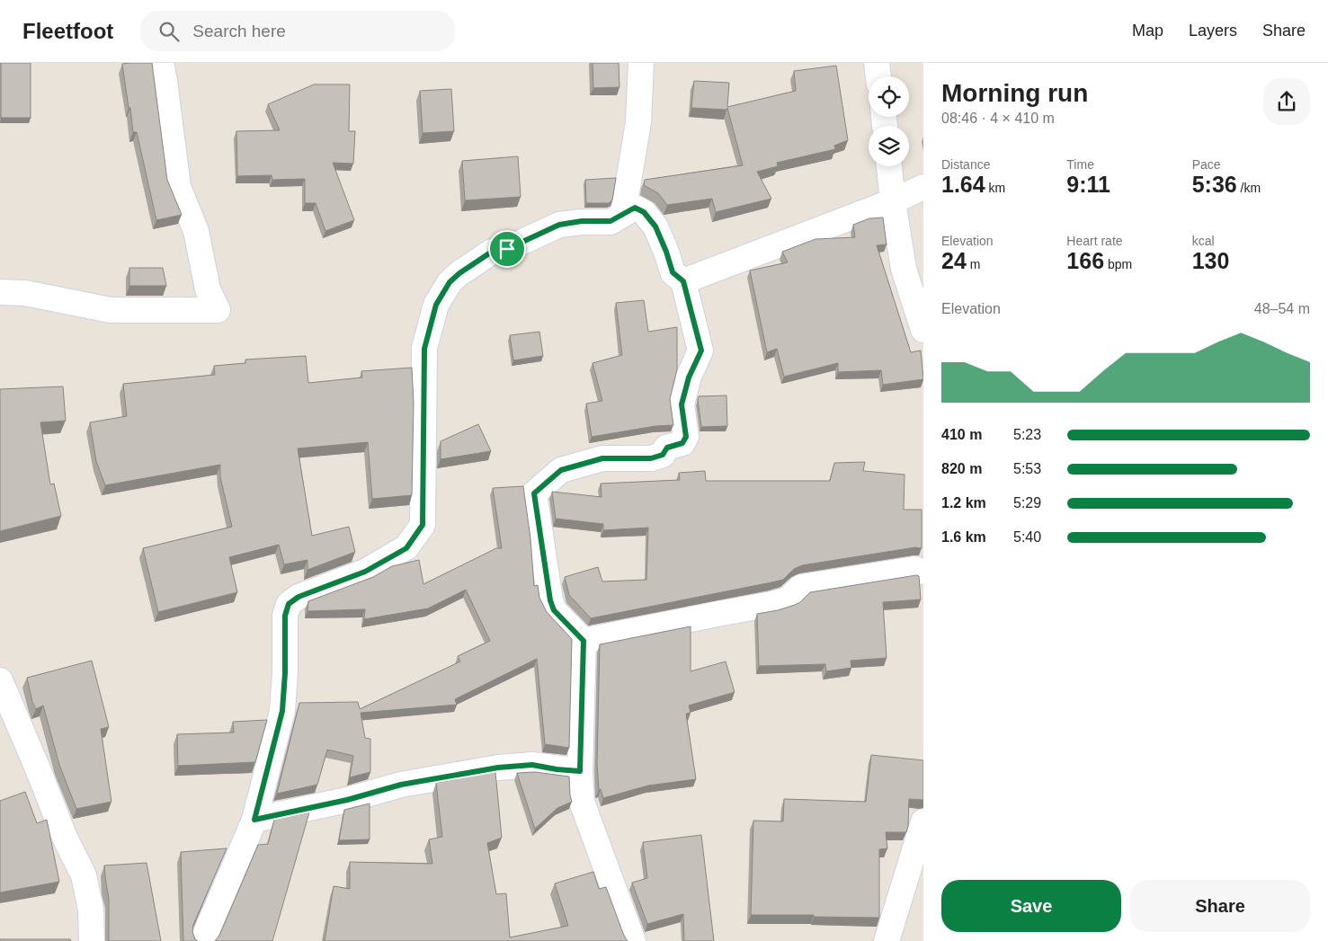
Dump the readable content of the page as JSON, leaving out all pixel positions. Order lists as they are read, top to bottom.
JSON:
{
  "page": {
    "header": "Fleetfoot",
    "search": "Search here",
    "nav": ["Map", "Layers", "Share"],
    "heading": ["Morning run", "08:46 · 4 × 410 m"],
    "stats": [
      ["Distance", "1.64 km"],
      ["Time", "9:11"],
      ["Pace", "5:36 /km"],
      ["Elevation", "24 m"],
      ["Heart rate", "166 bpm"],
      ["kcal", "130"]
    ],
    "chart": ["Elevation", "48–54 m"],
    "list": [
      {
        "name": "410 m",
        "note": "5:23"
      },
      {
        "name": "820 m",
        "note": "5:53"
      },
      {
        "name": "1.2 km",
        "note": "5:29"
      },
      {
        "name": "1.6 km",
        "note": "5:40"
      }
    ],
    "buttons": ["Save", "Share"]
  }
}
